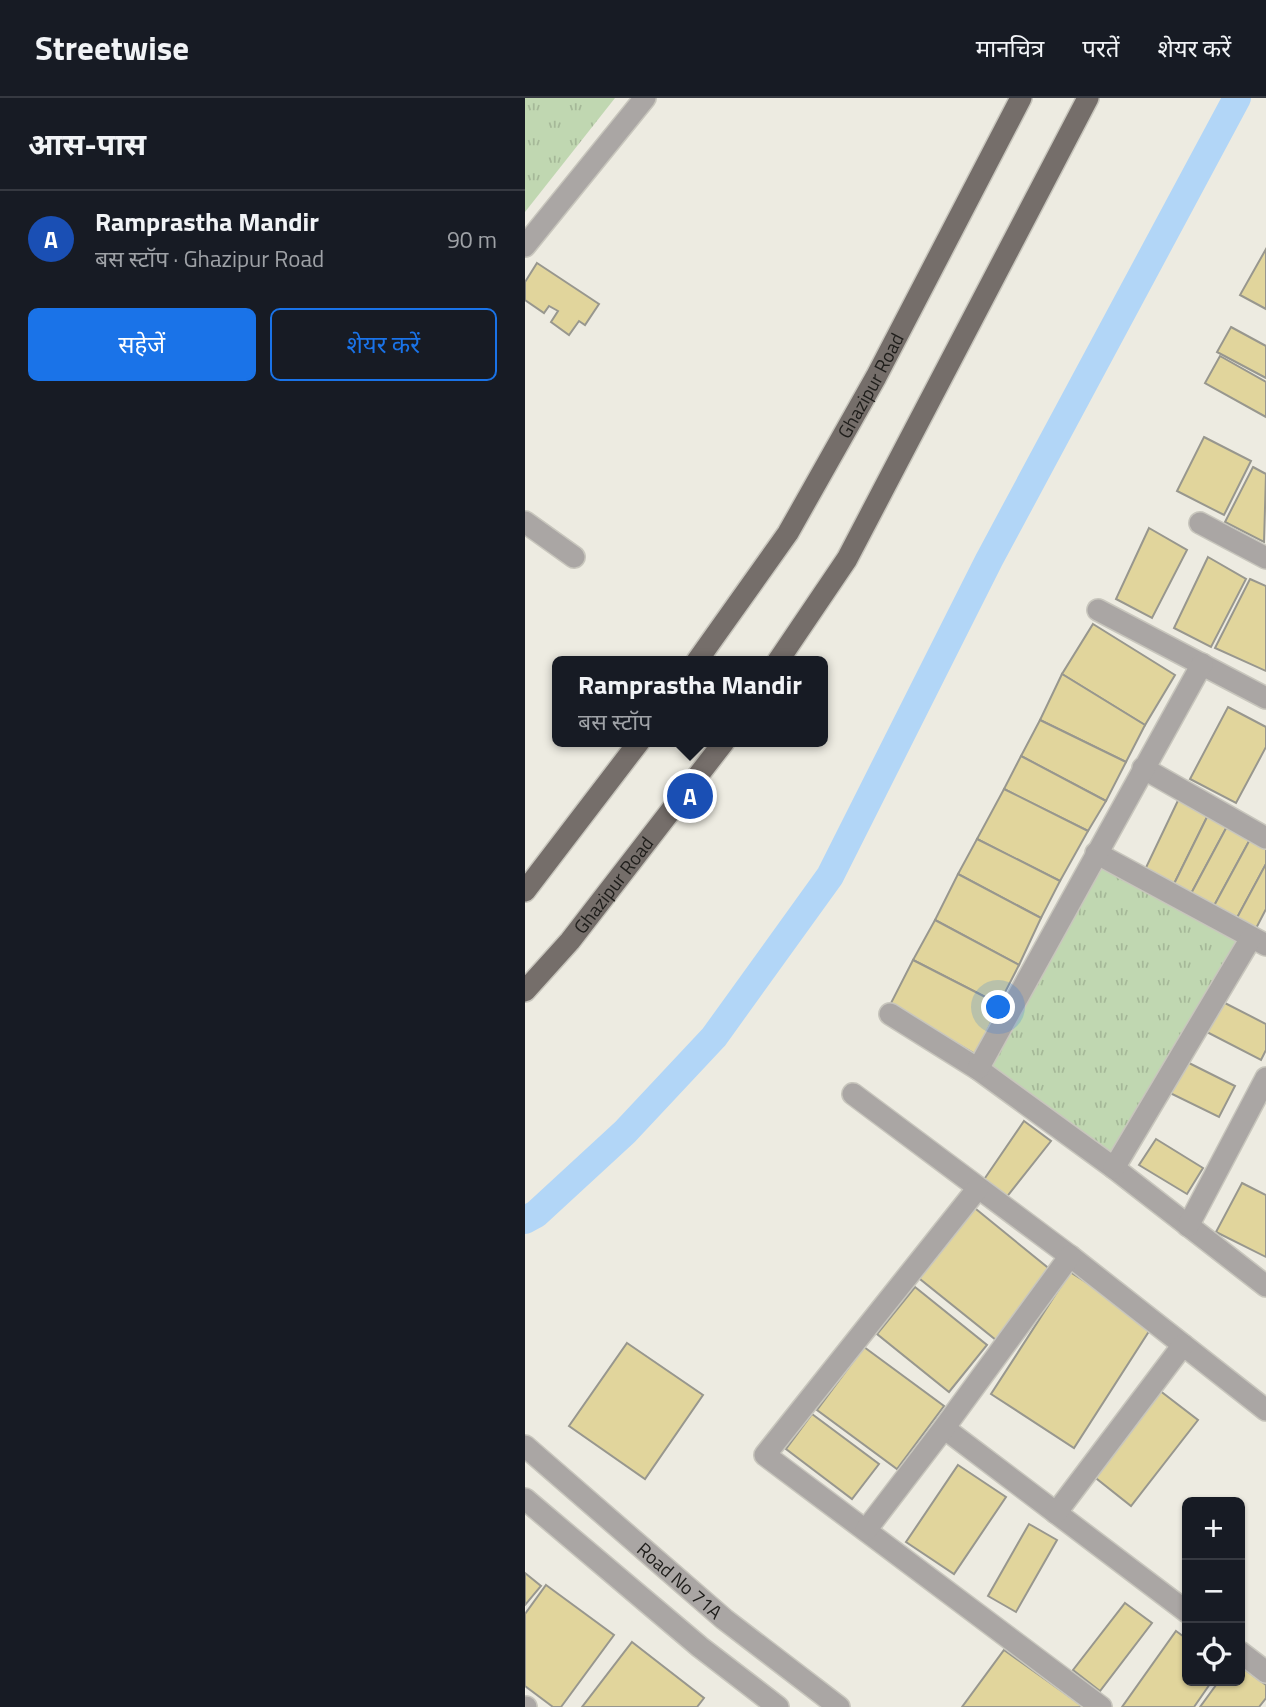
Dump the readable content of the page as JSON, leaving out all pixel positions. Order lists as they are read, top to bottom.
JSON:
{
  "streets": {
    "main road": ["Ghazipur Road"],
    "street": ["Road No 71A"]
  },
  "page": {
    "header": "Streetwise",
    "nav": ["मानचित्र", "परतें", "शेयर करें"],
    "heading": "आस-पास",
    "list": [
      {
        "mark": "A",
        "name": "Ramprastha Mandir",
        "note": "बस स्टॉप · Ghazipur Road",
        "value": "90 m"
      }
    ],
    "buttons": ["सहेजें", "शेयर करें"],
    "popup": ["Ramprastha Mandir", "बस स्टॉप"],
    "pins": "A",
    "map_buttons": ["+", "−"]
  }
}
